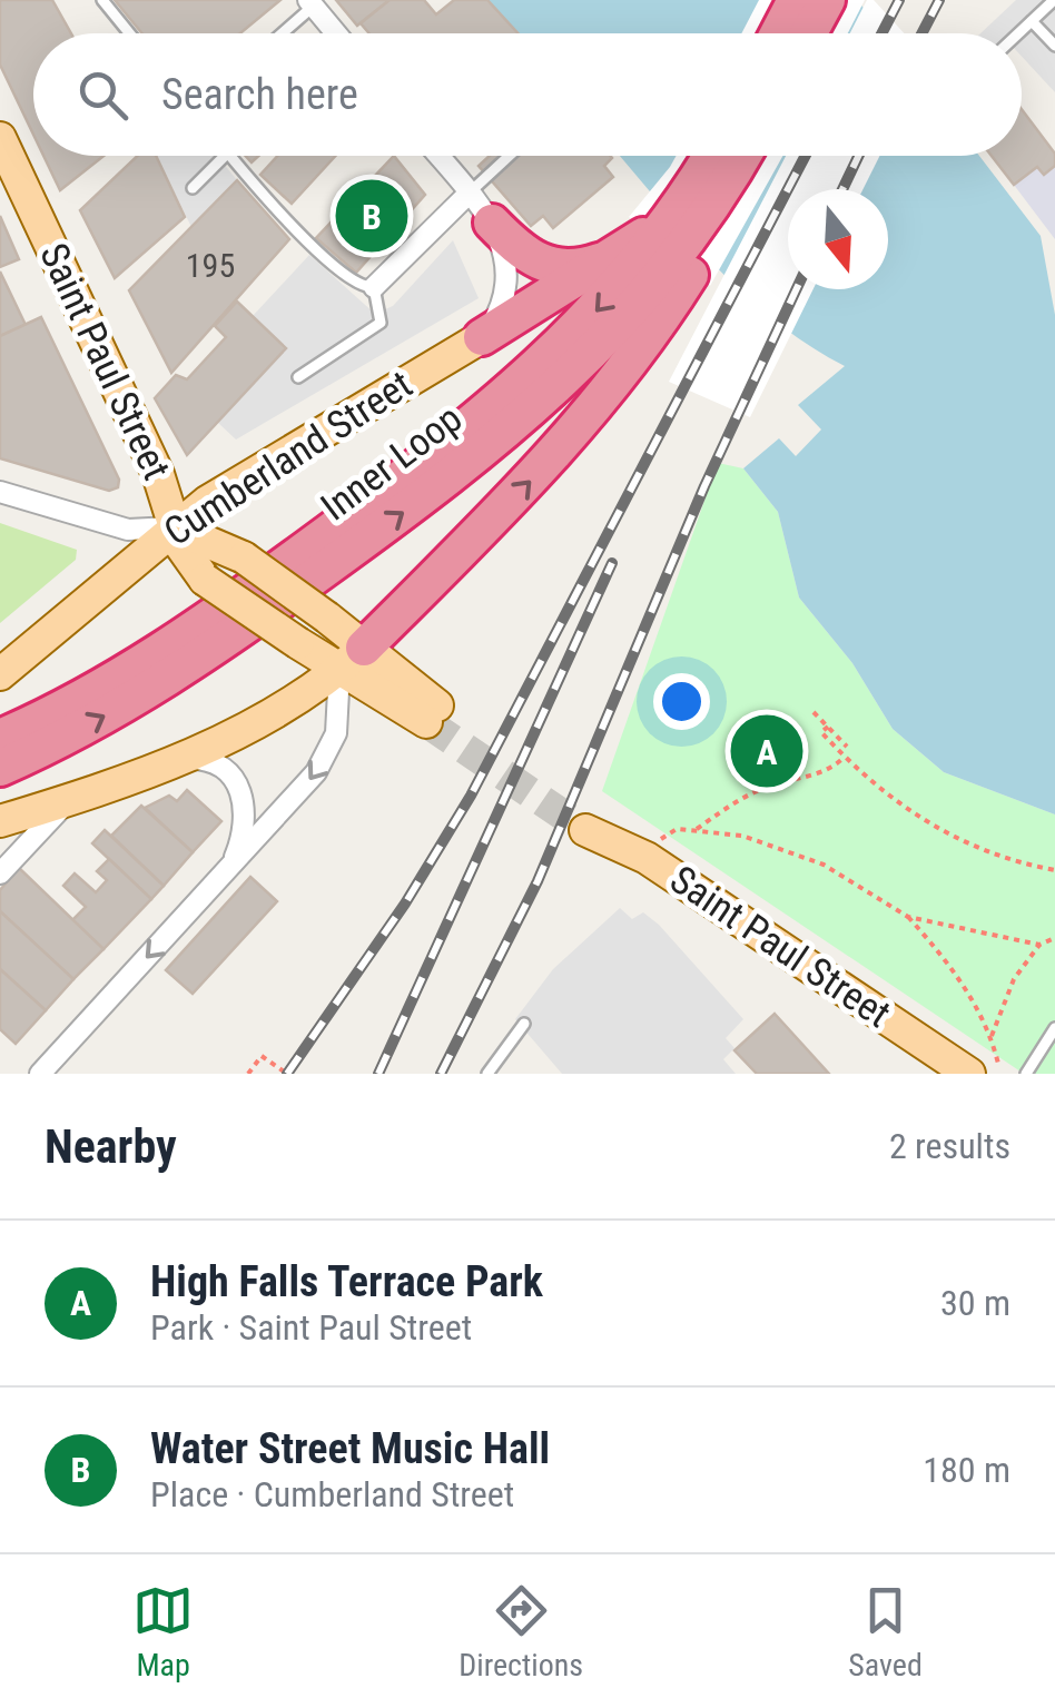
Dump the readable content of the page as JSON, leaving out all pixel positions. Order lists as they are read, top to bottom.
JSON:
{
  "streets": {
    "highway": ["Inner Loop"],
    "main road": ["Saint Paul Street", "Cumberland Street"]
  },
  "crossings": [
    ["Saint Paul Street", "Cumberland Street"]
  ],
  "house_numbers": ["195"],
  "north": "bottom",
  "page": {
    "search": "Search here",
    "pins": ["B", "A"],
    "heading": ["Nearby", "2 results"],
    "list": [
      {
        "mark": "A",
        "name": "High Falls Terrace Park",
        "note": "Park · Saint Paul Street",
        "value": "30 m"
      },
      {
        "mark": "B",
        "name": "Water Street Music Hall",
        "note": "Place · Cumberland Street",
        "value": "180 m"
      }
    ],
    "nav": ["Map", "Directions", "Saved"]
  }
}
